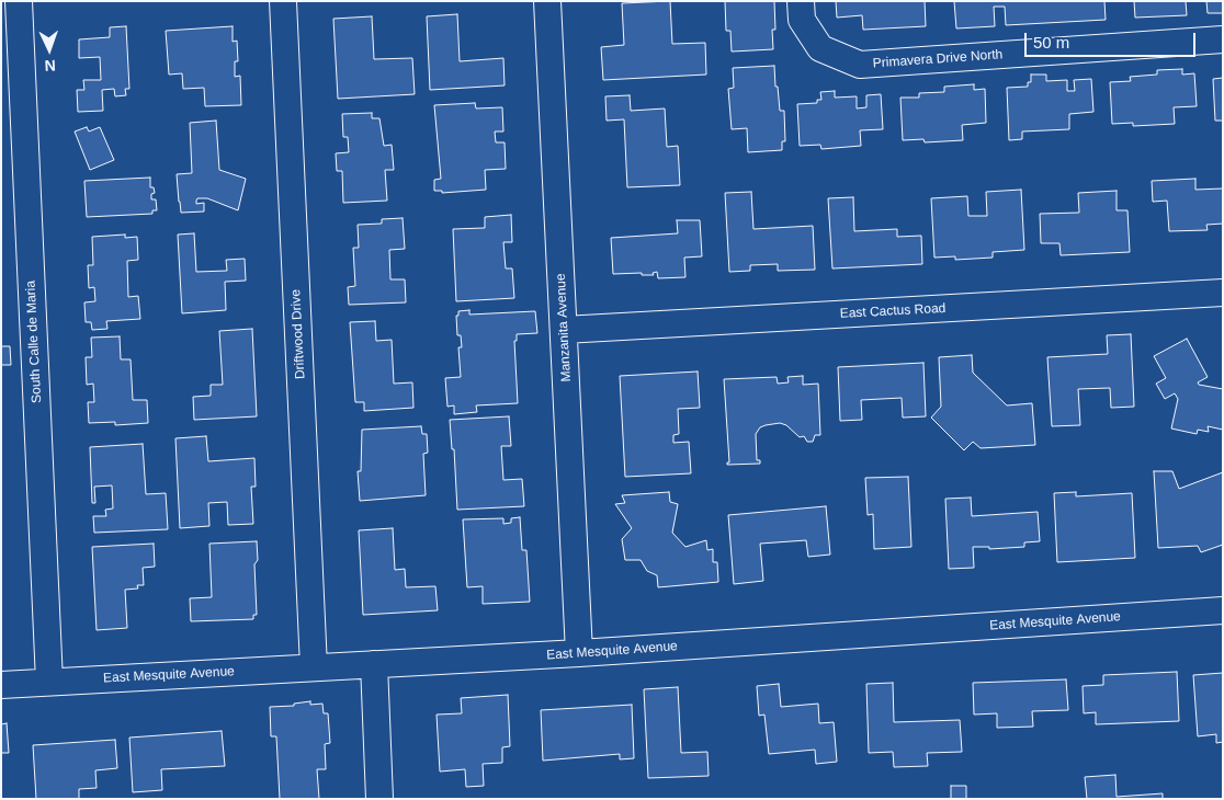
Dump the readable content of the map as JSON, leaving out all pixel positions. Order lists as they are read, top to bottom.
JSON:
{
  "streets": {
    "street": [
      "Primavera Drive North",
      "East Cactus Road",
      "Manzanita Avenue",
      "Driftwood Drive",
      "South Calle de Maria",
      "East Mesquite Avenue"
    ]
  },
  "crossings": [
    ["East Cactus Road", "Manzanita Avenue"],
    ["Manzanita Avenue", "East Mesquite Avenue"],
    ["Driftwood Drive", "East Mesquite Avenue"],
    ["South Calle de Maria", "East Mesquite Avenue"]
  ],
  "scale_bar": "50 m",
  "north": "bottom"
}
